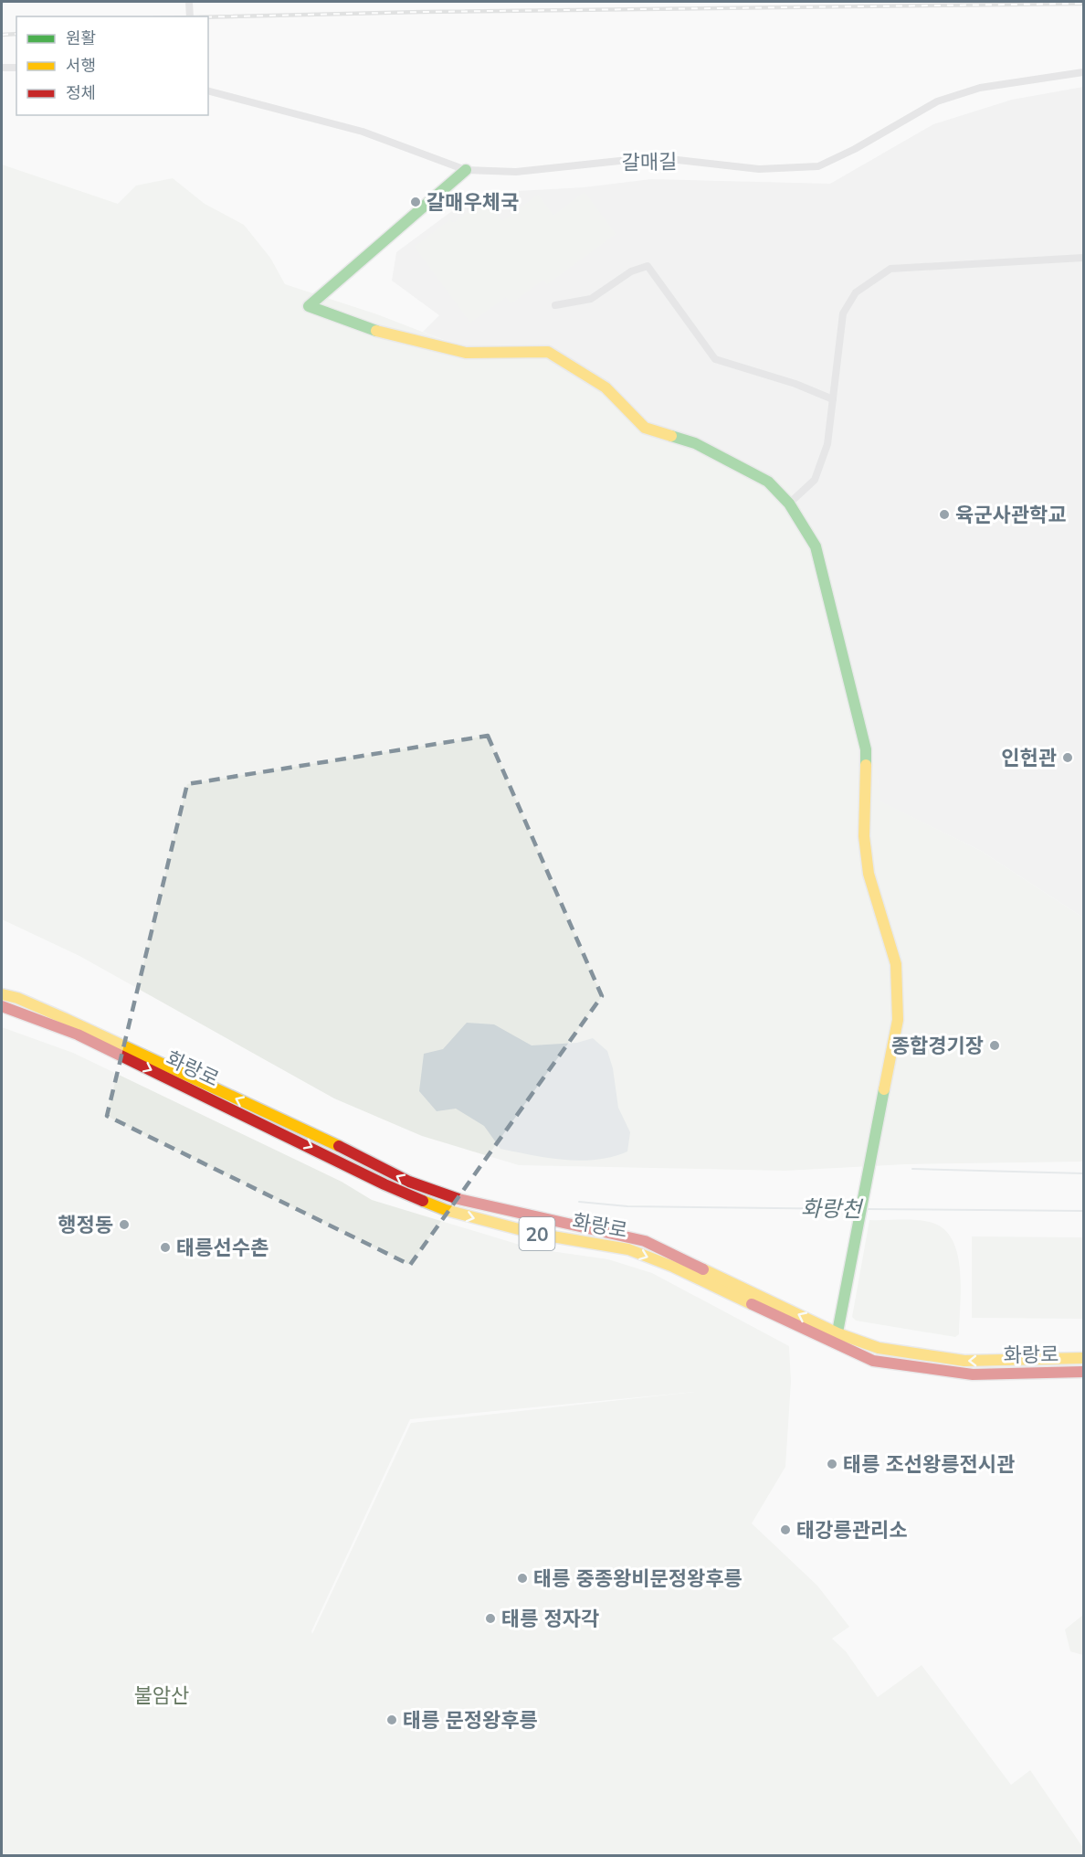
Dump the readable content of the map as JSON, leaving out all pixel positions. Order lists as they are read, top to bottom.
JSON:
{
  "streets": {
    "main road": ["화랑로", "20"],
    "street": ["갈매길"]
  },
  "water": ["화랑천"],
  "parks": ["불암산"],
  "places": [
    "갈매우체국",
    "육군사관학교",
    "인헌관",
    "종합경기장",
    "행정동",
    "태릉선수촌",
    "태릉 조선왕릉전시관",
    "태강릉관리소",
    "태릉 중종왕비문정왕후릉",
    "태릉 정자각",
    "태릉 문정왕후릉"
  ],
  "legend": ["원활", "서행", "정체"]
}
